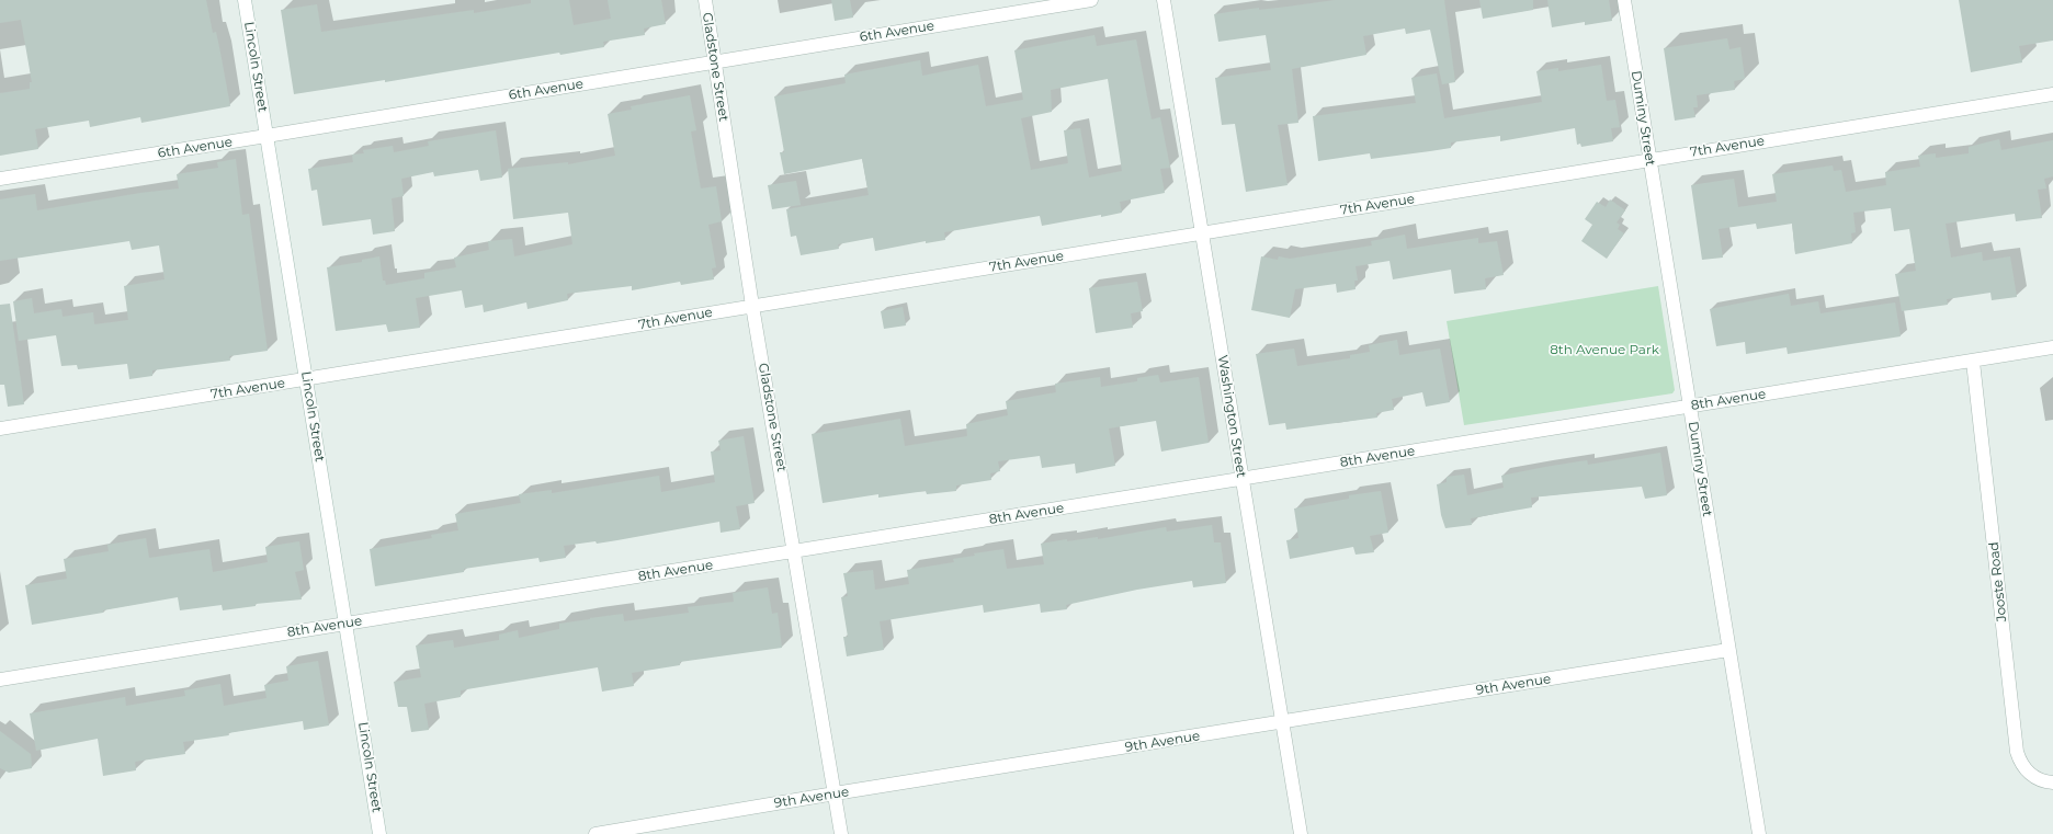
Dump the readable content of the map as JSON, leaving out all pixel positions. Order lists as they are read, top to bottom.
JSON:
{
  "streets": {
    "street": [
      "6th Avenue",
      "Lincoln Street",
      "Gladstone Street",
      "Duminy Street",
      "7th Avenue",
      "8th Avenue",
      "Washington Street",
      "Jooste Road",
      "9th Avenue"
    ]
  },
  "crossings": [
    ["6th Avenue", "Lincoln Street"],
    ["6th Avenue", "Gladstone Street"],
    ["Lincoln Street", "7th Avenue"],
    ["Lincoln Street", "8th Avenue"],
    ["Gladstone Street", "7th Avenue"],
    ["Gladstone Street", "8th Avenue"],
    ["Gladstone Street", "9th Avenue"],
    ["Duminy Street", "7th Avenue"],
    ["Duminy Street", "8th Avenue"],
    ["Duminy Street", "9th Avenue"],
    ["7th Avenue", "Washington Street"],
    ["8th Avenue", "Washington Street"],
    ["8th Avenue", "Jooste Road"],
    ["Washington Street", "9th Avenue"]
  ],
  "parks": ["8th Avenue Park"]
}
